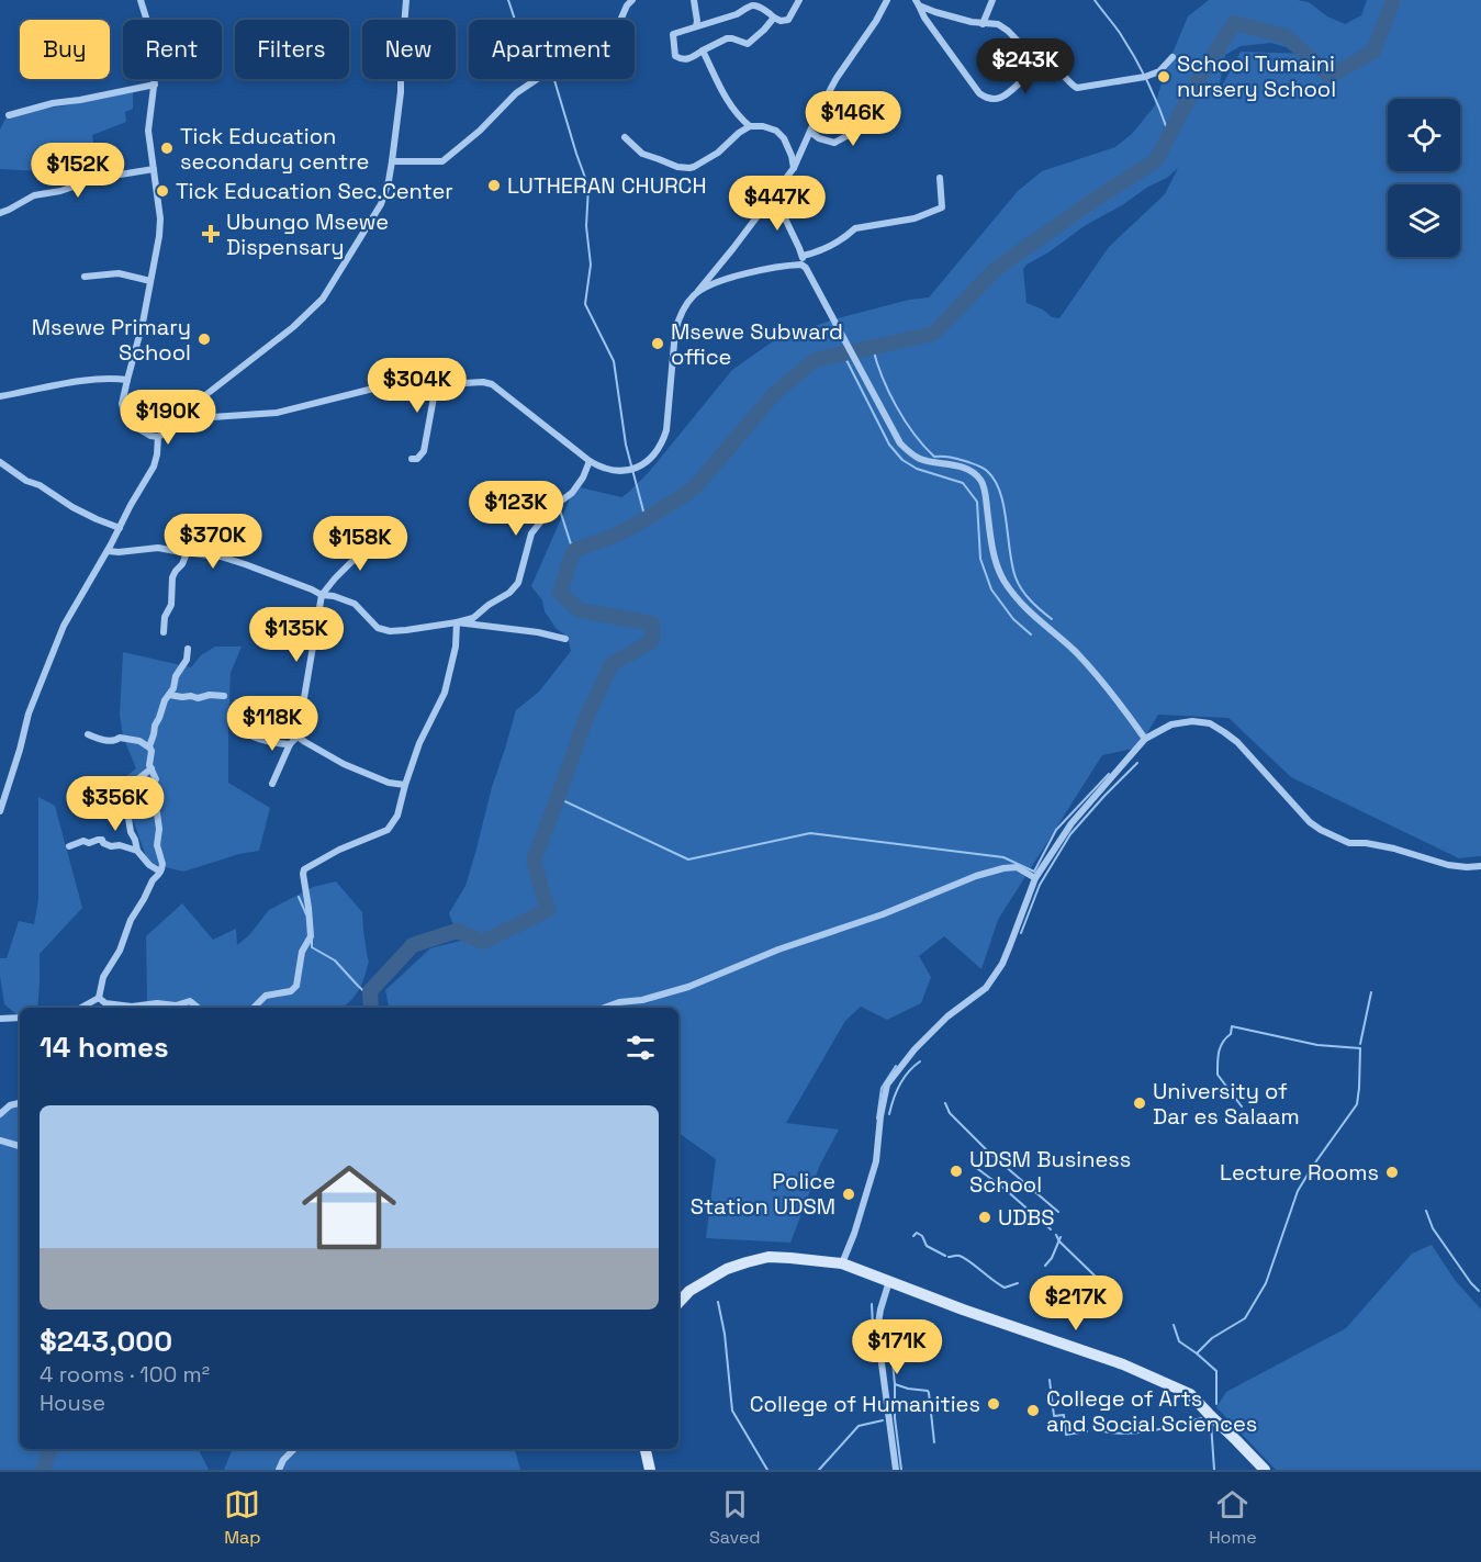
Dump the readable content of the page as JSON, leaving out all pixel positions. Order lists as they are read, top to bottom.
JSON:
{
  "places": {
    "other": [
      "School Tumaini nursery School",
      "Tick Education secondary centre",
      "LUTHERAN CHURCH",
      "Tick Education Sec.Center",
      "Msewe Primary School",
      "Msewe Subward office",
      "University of Dar es Salaam",
      "UDSM Business School",
      "Lecture Rooms",
      "Police Station UDSM",
      "UDBS",
      "College of Humanities",
      "College of Arts and Social Sciences"
    ],
    "health": ["Ubungo Msewe Dispensary"]
  },
  "page": {
    "chip": [
      "Buy",
      "Rent",
      "Filters",
      "New",
      "Apartment"
    ],
    "price": [
      "$243K",
      "$146K",
      "$152K",
      "$447K",
      "$304K",
      "$190K",
      "$123K",
      "$370K",
      "$158K",
      "$135K",
      "$118K",
      "$356K",
      "$217K",
      "$171K"
    ],
    "heading": "14 homes",
    "list": [
      {
        "name": "$243,000",
        "note": "4 rooms · 100 m² · House"
      }
    ],
    "tabs": ["Map", "Saved", "Home"]
  }
}
